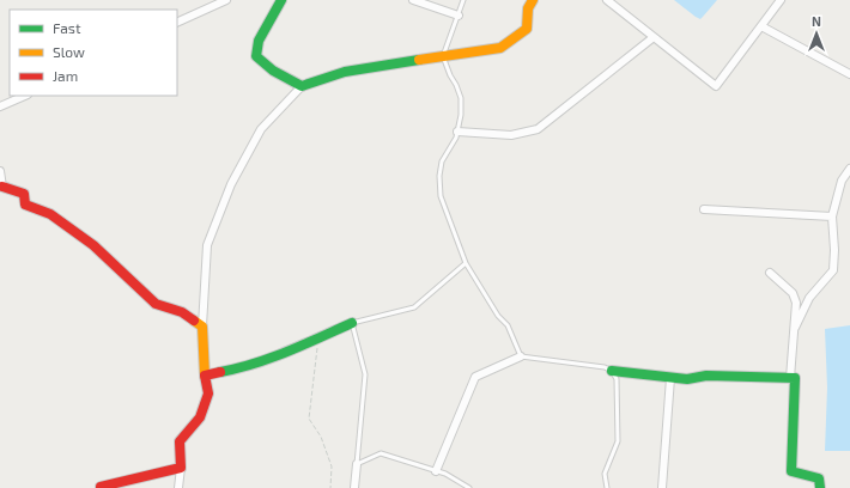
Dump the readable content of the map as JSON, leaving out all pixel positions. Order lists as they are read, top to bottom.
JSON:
{
  "legend": ["Fast", "Slow", "Jam"],
  "north": "top"
}
